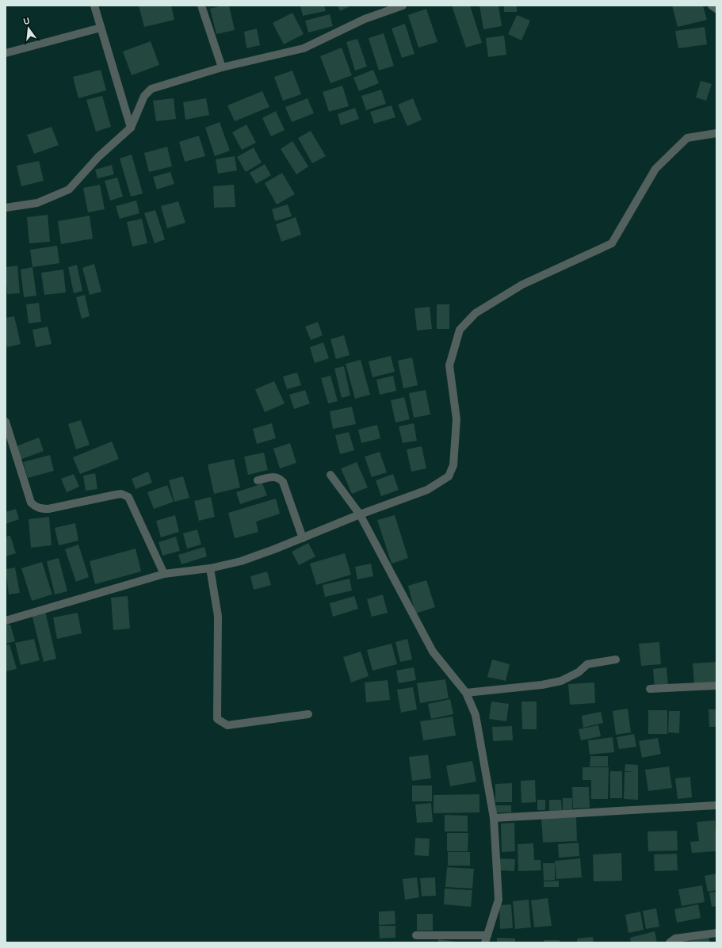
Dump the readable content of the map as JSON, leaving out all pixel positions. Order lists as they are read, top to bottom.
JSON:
{
  "north": "top"
}
